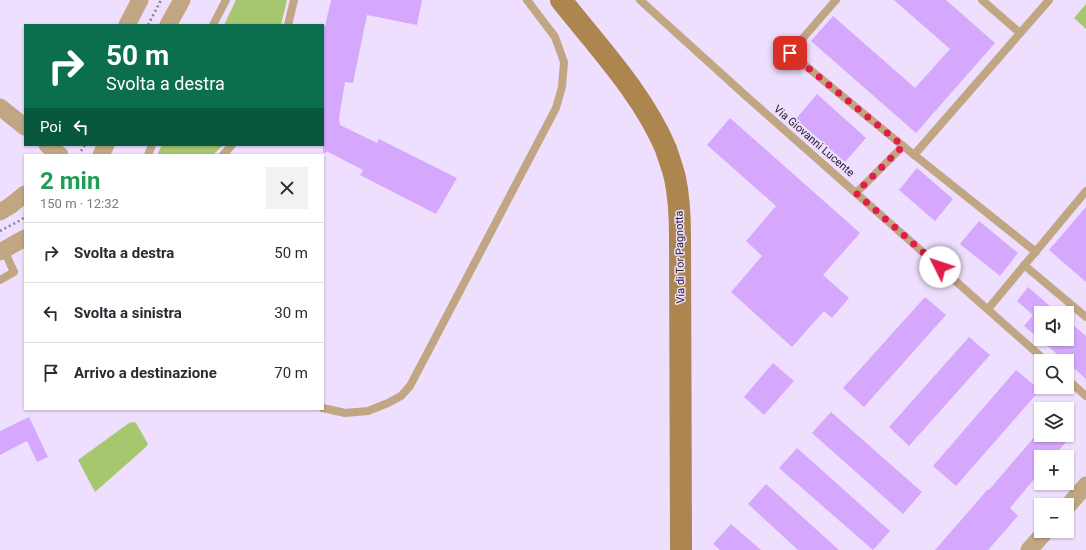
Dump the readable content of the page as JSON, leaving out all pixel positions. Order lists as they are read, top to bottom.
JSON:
{
  "streets": {
    "street": ["Via di Tor Pagnotta"],
    "lane": ["Via Giovanni Lucente"]
  },
  "page": {
    "turn": ["50 m", "Svolta a destra"],
    "then": "Poi",
    "heading": ["2 min", "150 m · 12:32"],
    "list": [
      {
        "name": "Svolta a destra",
        "value": "50 m"
      },
      {
        "name": "Svolta a sinistra",
        "value": "30 m"
      },
      {
        "name": "Arrivo a destinazione",
        "value": "70 m"
      }
    ],
    "map_buttons": ["+", "−"]
  }
}
